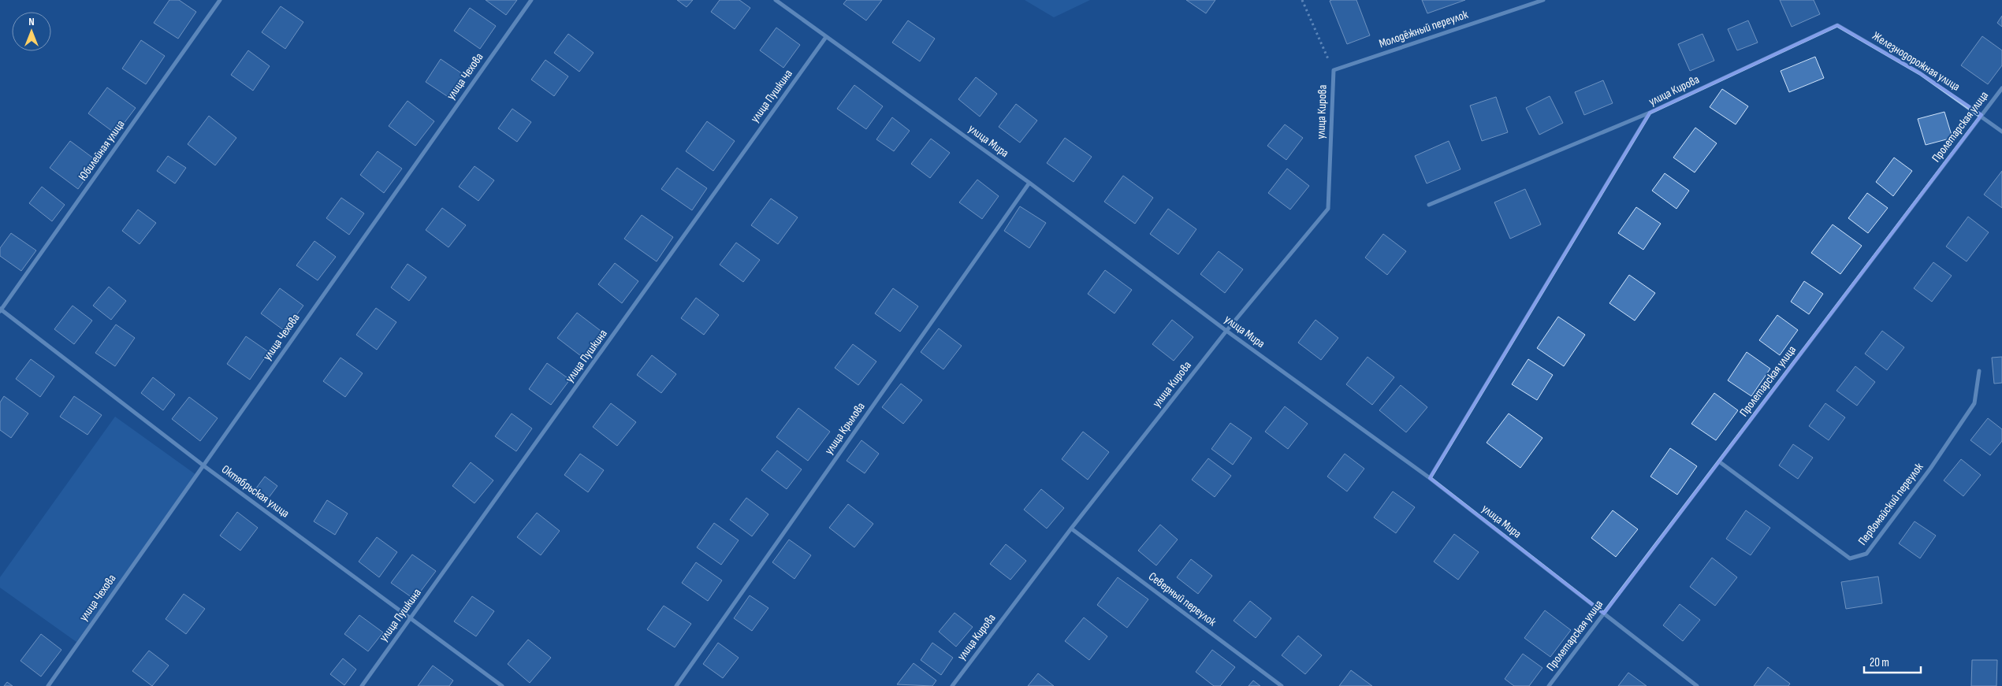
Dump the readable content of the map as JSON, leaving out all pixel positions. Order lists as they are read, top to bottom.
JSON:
{
  "streets": {
    "street": [
      "Молодёжный переулок",
      "Железнодорожная улица",
      "улица Чехова",
      "улица Кирова",
      "улица Пушкина",
      "Пролетарская улица",
      "улица Мира",
      "Юбилейная улица",
      "улица Крылова",
      "Октябрьская улица",
      "Первомайский переулок",
      "Северный переулок"
    ]
  },
  "crossings": [
    ["Молодёжный переулок", "улица Кирова"],
    ["Железнодорожная улица", "улица Кирова"],
    ["Железнодорожная улица", "Пролетарская улица"],
    ["улица Чехова", "Октябрьская улица"],
    ["улица Кирова", "улица Мира"],
    ["улица Кирова", "Северный переулок"],
    ["улица Пушкина", "улица Мира"],
    ["улица Пушкина", "Октябрьская улица"],
    ["Пролетарская улица", "улица Мира"],
    ["Пролетарская улица", "Первомайский переулок"],
    ["улица Мира", "улица Крылова"],
    ["Юбилейная улица", "Октябрьская улица"]
  ],
  "scale_bar": "20 m",
  "north": "top"
}
